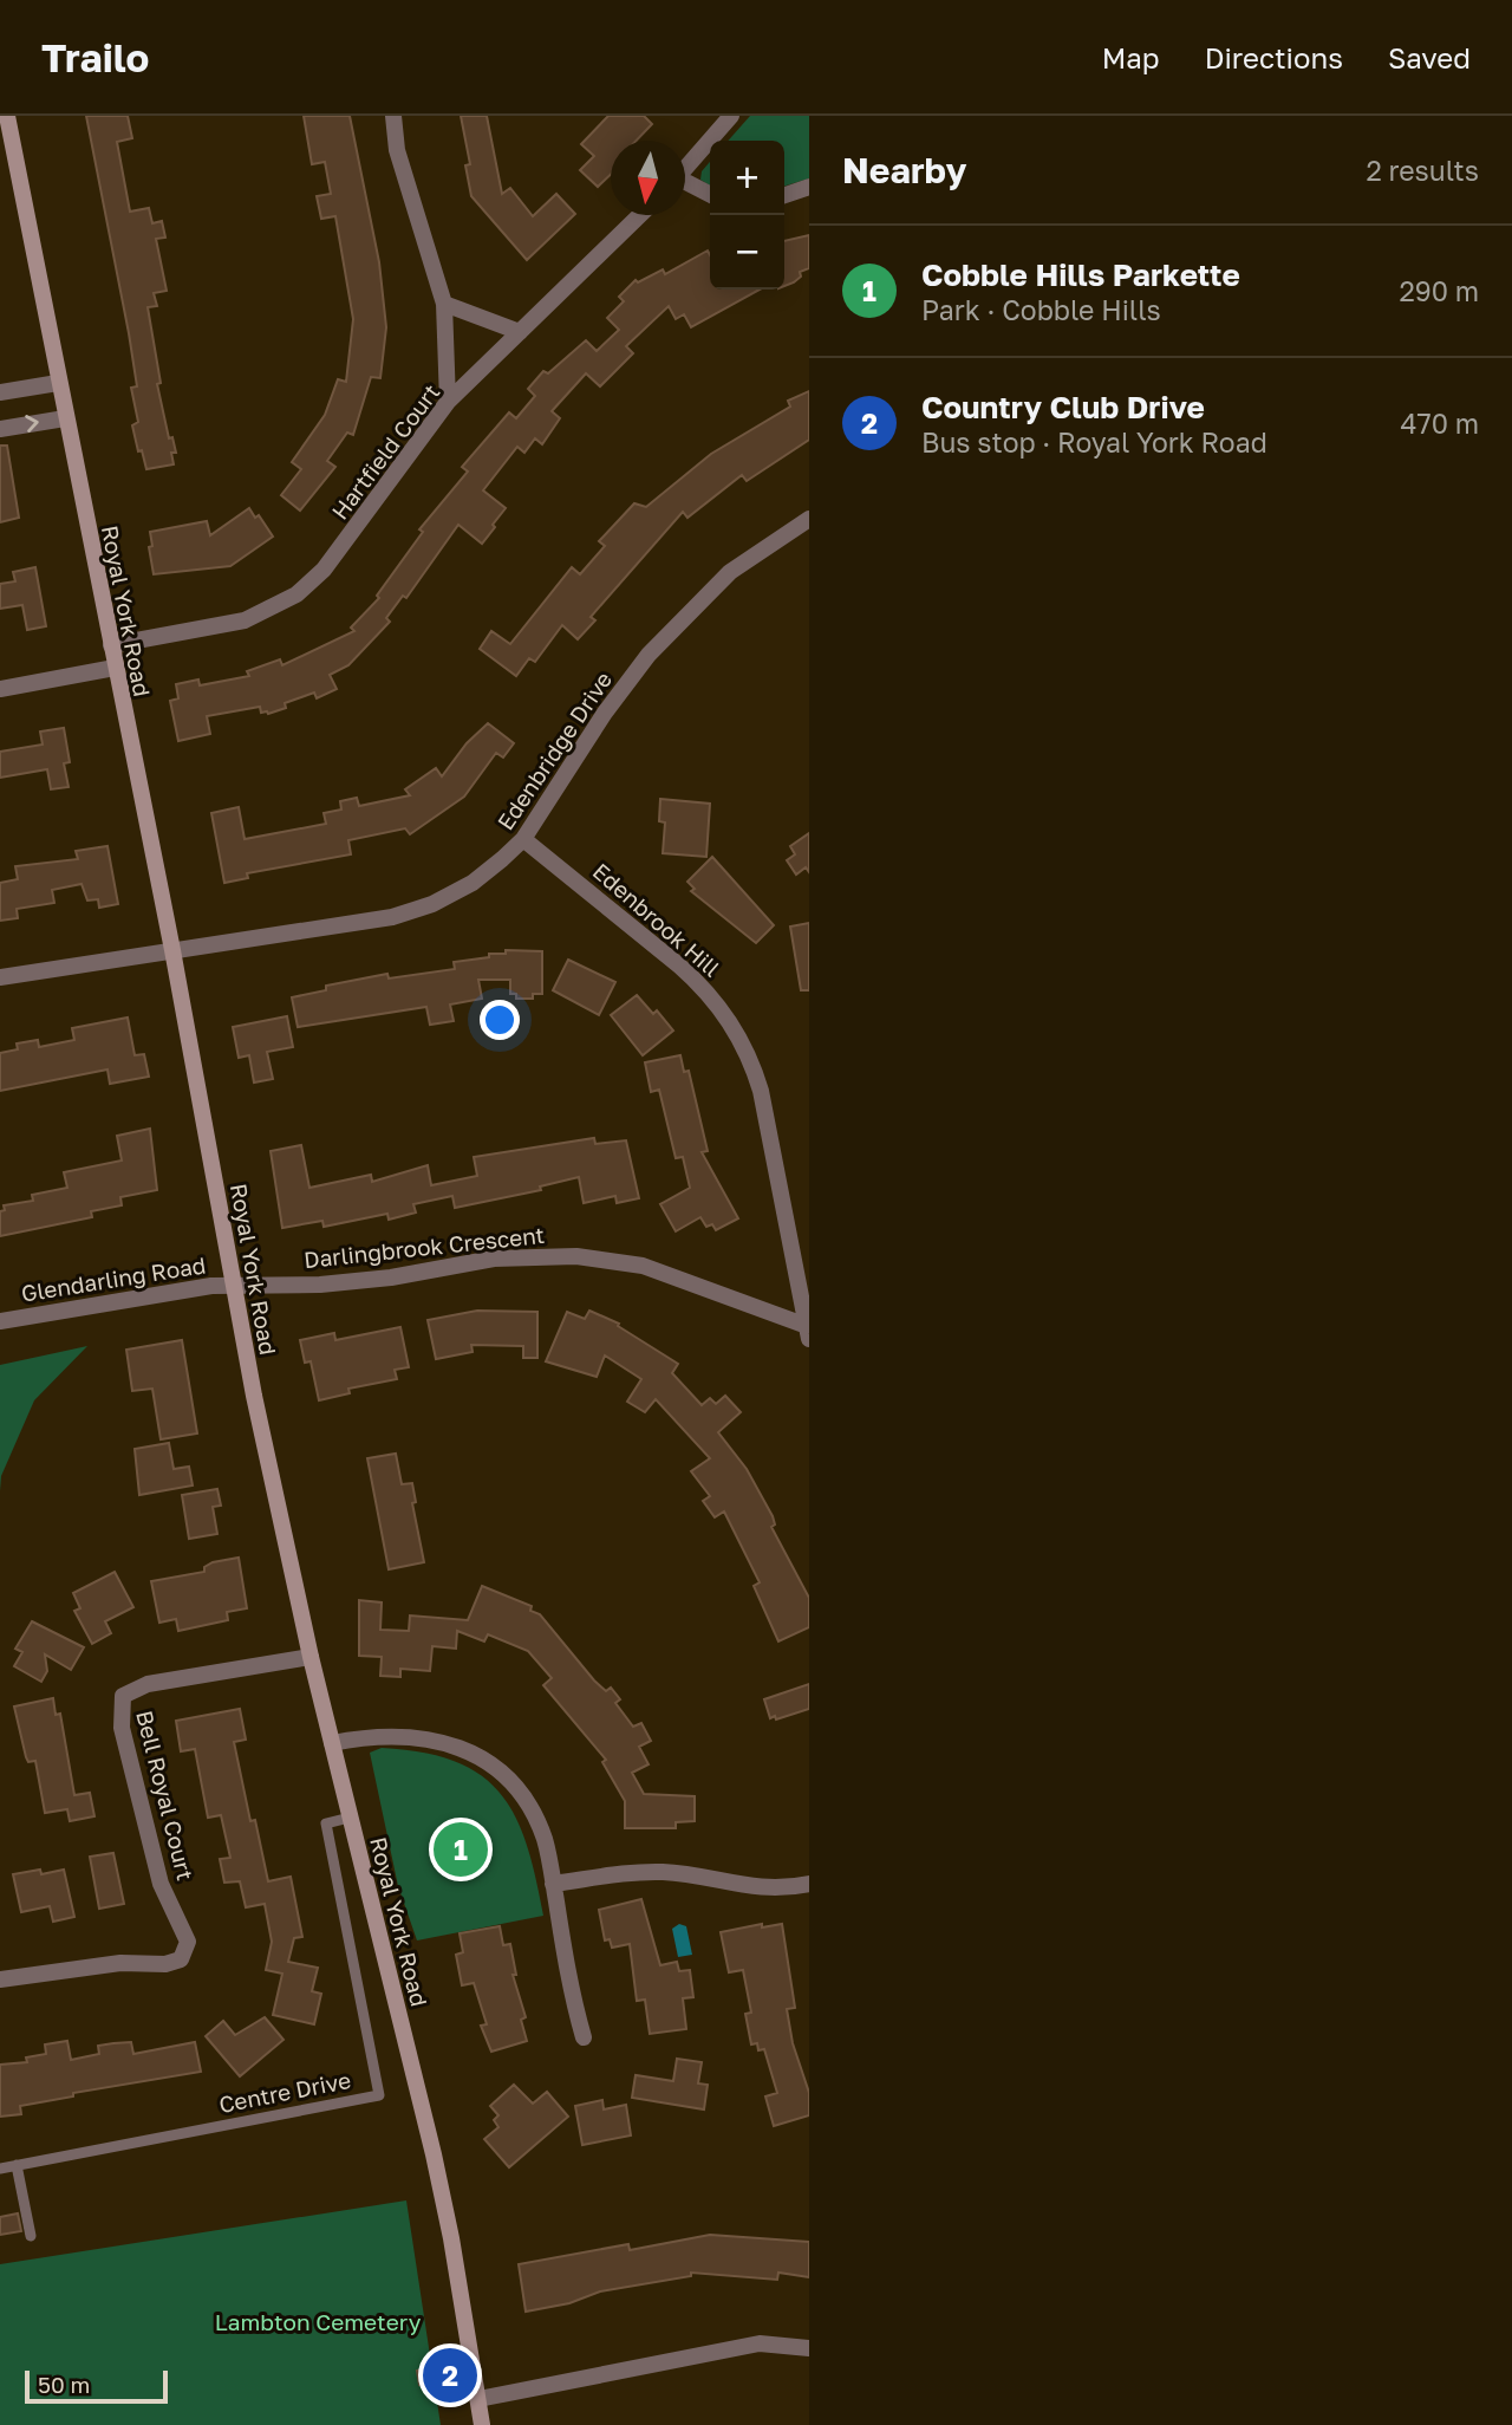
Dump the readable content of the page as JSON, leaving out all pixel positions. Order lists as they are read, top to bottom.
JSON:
{
  "streets": {
    "main road": ["Royal York Road"],
    "street": [
      "Hartfield Court",
      "Edenbridge Drive",
      "Edenbrook Hill",
      "Darlingbrook Crescent",
      "Glendarling Road",
      "Bell Royal Court"
    ],
    "lane": ["Centre Drive"]
  },
  "crossings": [
    ["Hartfield Court", "Royal York Road"],
    ["Royal York Road", "Edenbridge Drive"],
    ["Royal York Road", "Darlingbrook Crescent"],
    ["Royal York Road", "Glendarling Road"],
    ["Royal York Road", "Bell Royal Court"],
    ["Royal York Road", "Centre Drive"],
    ["Edenbridge Drive", "Edenbrook Hill"],
    ["Edenbrook Hill", "Darlingbrook Crescent"],
    ["Darlingbrook Crescent", "Glendarling Road"]
  ],
  "parks": ["Lambton Cemetery"],
  "scale_bar": "50 m",
  "north": "bottom",
  "page": {
    "header": "Trailo",
    "nav": ["Map", "Directions", "Saved"],
    "heading": ["Nearby", "2 results"],
    "map_buttons": ["+", "−"],
    "list": [
      {
        "mark": "1",
        "name": "Cobble Hills Parkette",
        "note": "Park · Cobble Hills",
        "value": "290 m"
      },
      {
        "mark": "2",
        "name": "Country Club Drive",
        "note": "Bus stop · Royal York Road",
        "value": "470 m"
      }
    ],
    "pins": ["1", "2"],
    "scale": "50 m"
  }
}
